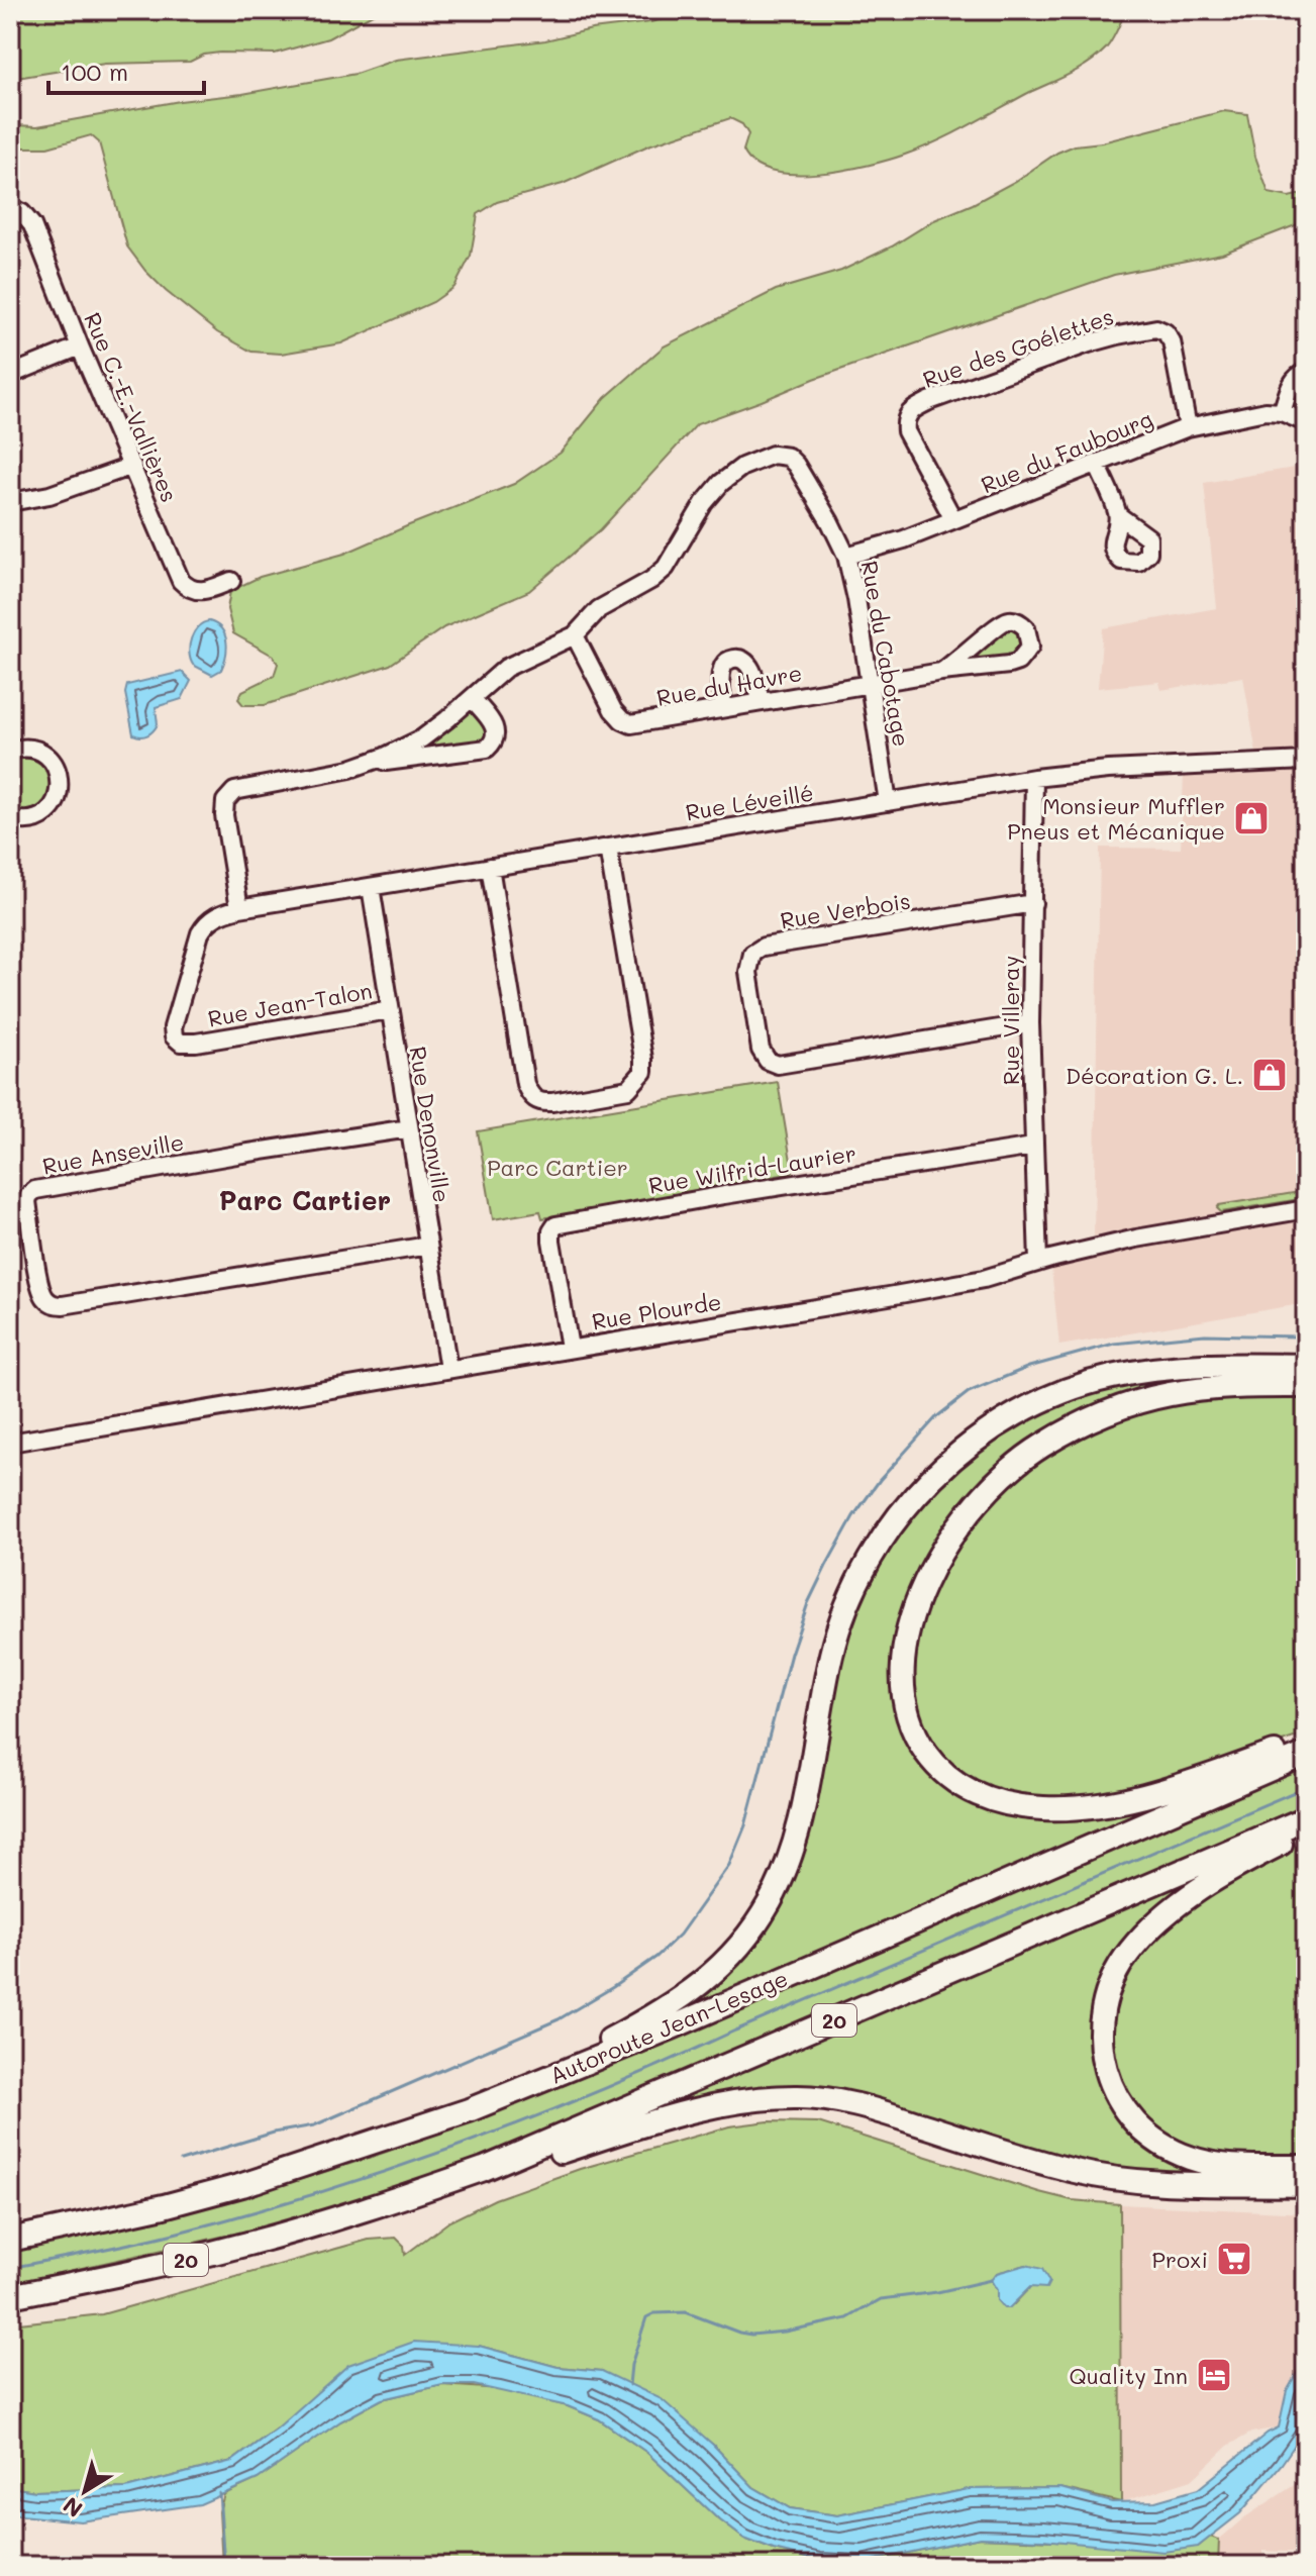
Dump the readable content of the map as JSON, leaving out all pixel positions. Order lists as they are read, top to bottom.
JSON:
{
  "streets": {
    "highway": ["20", "Autoroute Jean-Lesage"],
    "street": [
      "Rue des Goélettes",
      "Rue C.-E.-Vallières",
      "Rue du Faubourg",
      "Rue du Cabotage",
      "Rue du Havre",
      "Rue Léveillé",
      "Rue Verbois",
      "Rue Jean-Talon",
      "Rue Villeray",
      "Rue Denonville",
      "Rue Anseville",
      "Rue Wilfrid-Laurier",
      "Rue Plourde"
    ]
  },
  "crossings": [
    ["Rue des Goélettes", "Rue du Faubourg"],
    ["Rue du Faubourg", "Rue du Cabotage"],
    ["Rue du Cabotage", "Rue du Havre"],
    ["Rue du Cabotage", "Rue Léveillé"],
    ["Rue Léveillé", "Rue Jean-Talon"],
    ["Rue Léveillé", "Rue Villeray"],
    ["Rue Léveillé", "Rue Denonville"],
    ["Rue Verbois", "Rue Villeray"],
    ["Rue Jean-Talon", "Rue Denonville"],
    ["Rue Villeray", "Rue Wilfrid-Laurier"],
    ["Rue Villeray", "Rue Plourde"],
    ["Rue Denonville", "Rue Anseville"],
    ["Rue Denonville", "Rue Plourde"],
    ["Rue Wilfrid-Laurier", "Rue Plourde"]
  ],
  "districts": ["Parc Cartier"],
  "parks": ["Parc Cartier"],
  "places": {
    "shop": ["Monsieur Muffler Pneus et Mécanique", "Décoration G. L."],
    "supermarket": ["Proxi"],
    "hotel": ["Quality Inn"]
  },
  "scale_bar": "100 m",
  "north": "bottom left"
}
